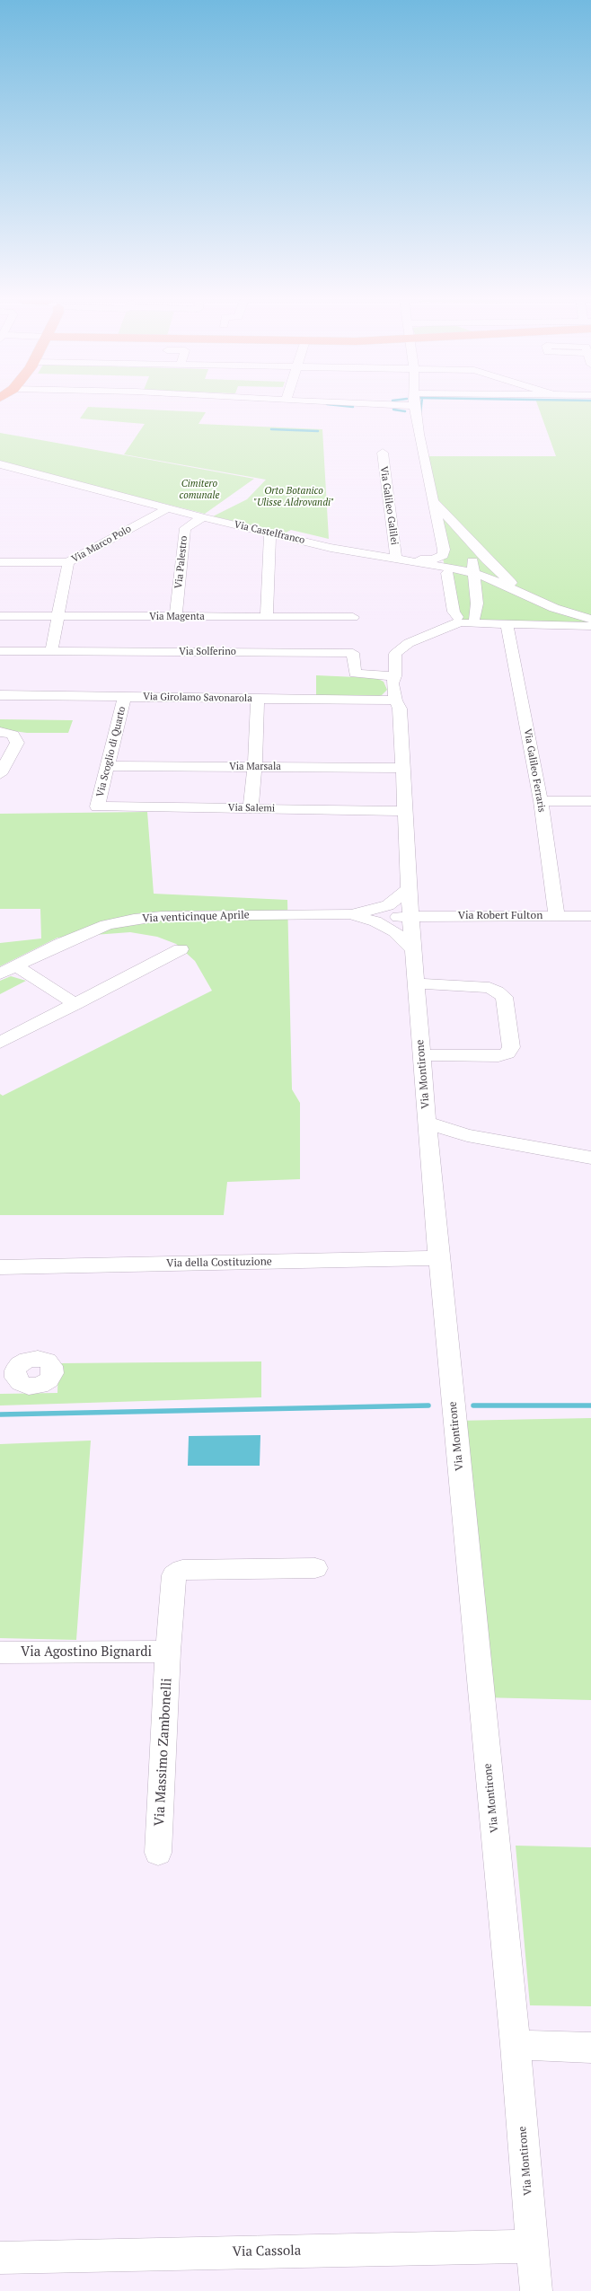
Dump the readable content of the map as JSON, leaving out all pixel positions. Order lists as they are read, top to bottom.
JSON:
{
  "streets": {
    "street": [
      "Via Galileo Galilei",
      "Via Castelfranco",
      "Via Marco Polo",
      "Via Palestro",
      "Via Magenta",
      "Via Solferino",
      "Via Girolamo Savonarola",
      "Via Scoglio di Quarto",
      "Via Marsala",
      "Via Galileo Ferraris",
      "Via Salemi",
      "Via Robert Fulton",
      "Via venticinque Aprile",
      "Via Montirone",
      "Via della Costituzione",
      "Via Agostino Bignardi",
      "Via Massimo Zambonelli",
      "Via Cassola"
    ]
  },
  "crossings": [
    ["Via Galileo Galilei", "Via Castelfranco"],
    ["Via Castelfranco", "Via Marco Polo"],
    ["Via Castelfranco", "Via Palestro"],
    ["Via Marco Polo", "Via Magenta"],
    ["Via Marco Polo", "Via Solferino"],
    ["Via Palestro", "Via Magenta"],
    ["Via Solferino", "Via Montirone"],
    ["Via Girolamo Savonarola", "Via Scoglio di Quarto"],
    ["Via Girolamo Savonarola", "Via Montirone"],
    ["Via Scoglio di Quarto", "Via Marsala"],
    ["Via Scoglio di Quarto", "Via Salemi"],
    ["Via Marsala", "Via Montirone"],
    ["Via Galileo Ferraris", "Via Robert Fulton"],
    ["Via Salemi", "Via Montirone"],
    ["Via Robert Fulton", "Via venticinque Aprile"],
    ["Via Robert Fulton", "Via Montirone"],
    ["Via venticinque Aprile", "Via Montirone"],
    ["Via Montirone", "Via della Costituzione"],
    ["Via Montirone", "Via Cassola"],
    ["Via Agostino Bignardi", "Via Massimo Zambonelli"]
  ],
  "parks": ["Cimitero comunale", "Orto Botanico \"Ulisse Aldrovandi\""]
}
